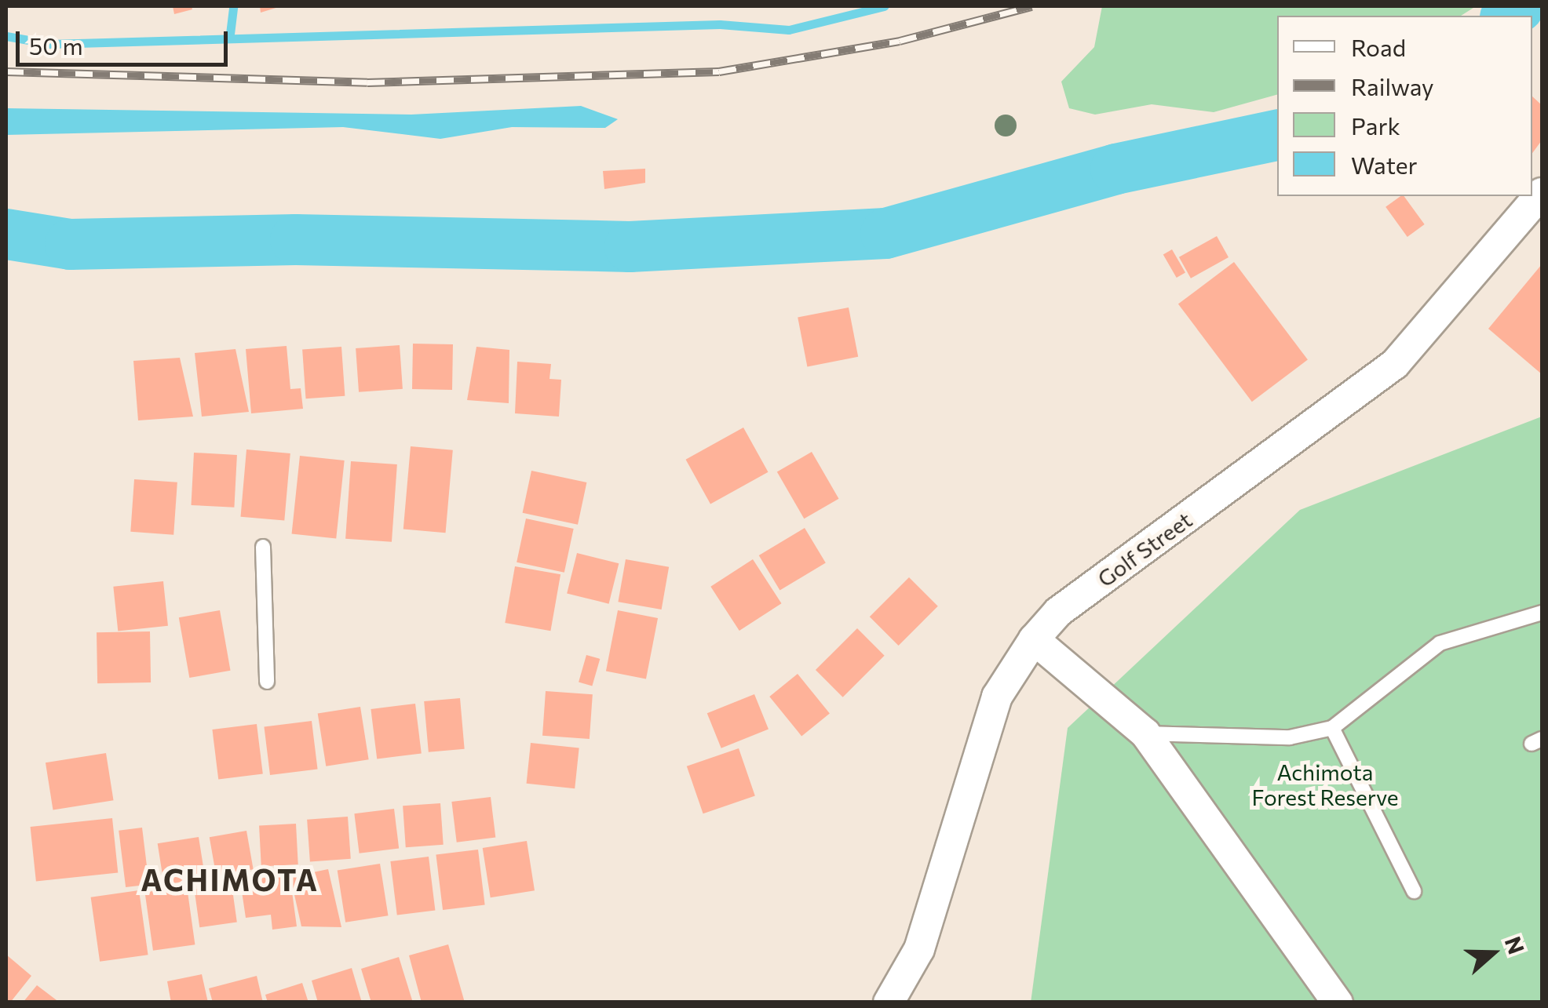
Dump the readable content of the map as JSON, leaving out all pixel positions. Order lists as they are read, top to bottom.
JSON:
{
  "streets": {
    "street": ["Golf Street"]
  },
  "districts": ["ACHIMOTA"],
  "parks": ["Achimota Forest Reserve"],
  "legend": [
    "Road",
    "Railway",
    "Park",
    "Water"
  ],
  "scale_bar": "50 m",
  "north": "right"
}
